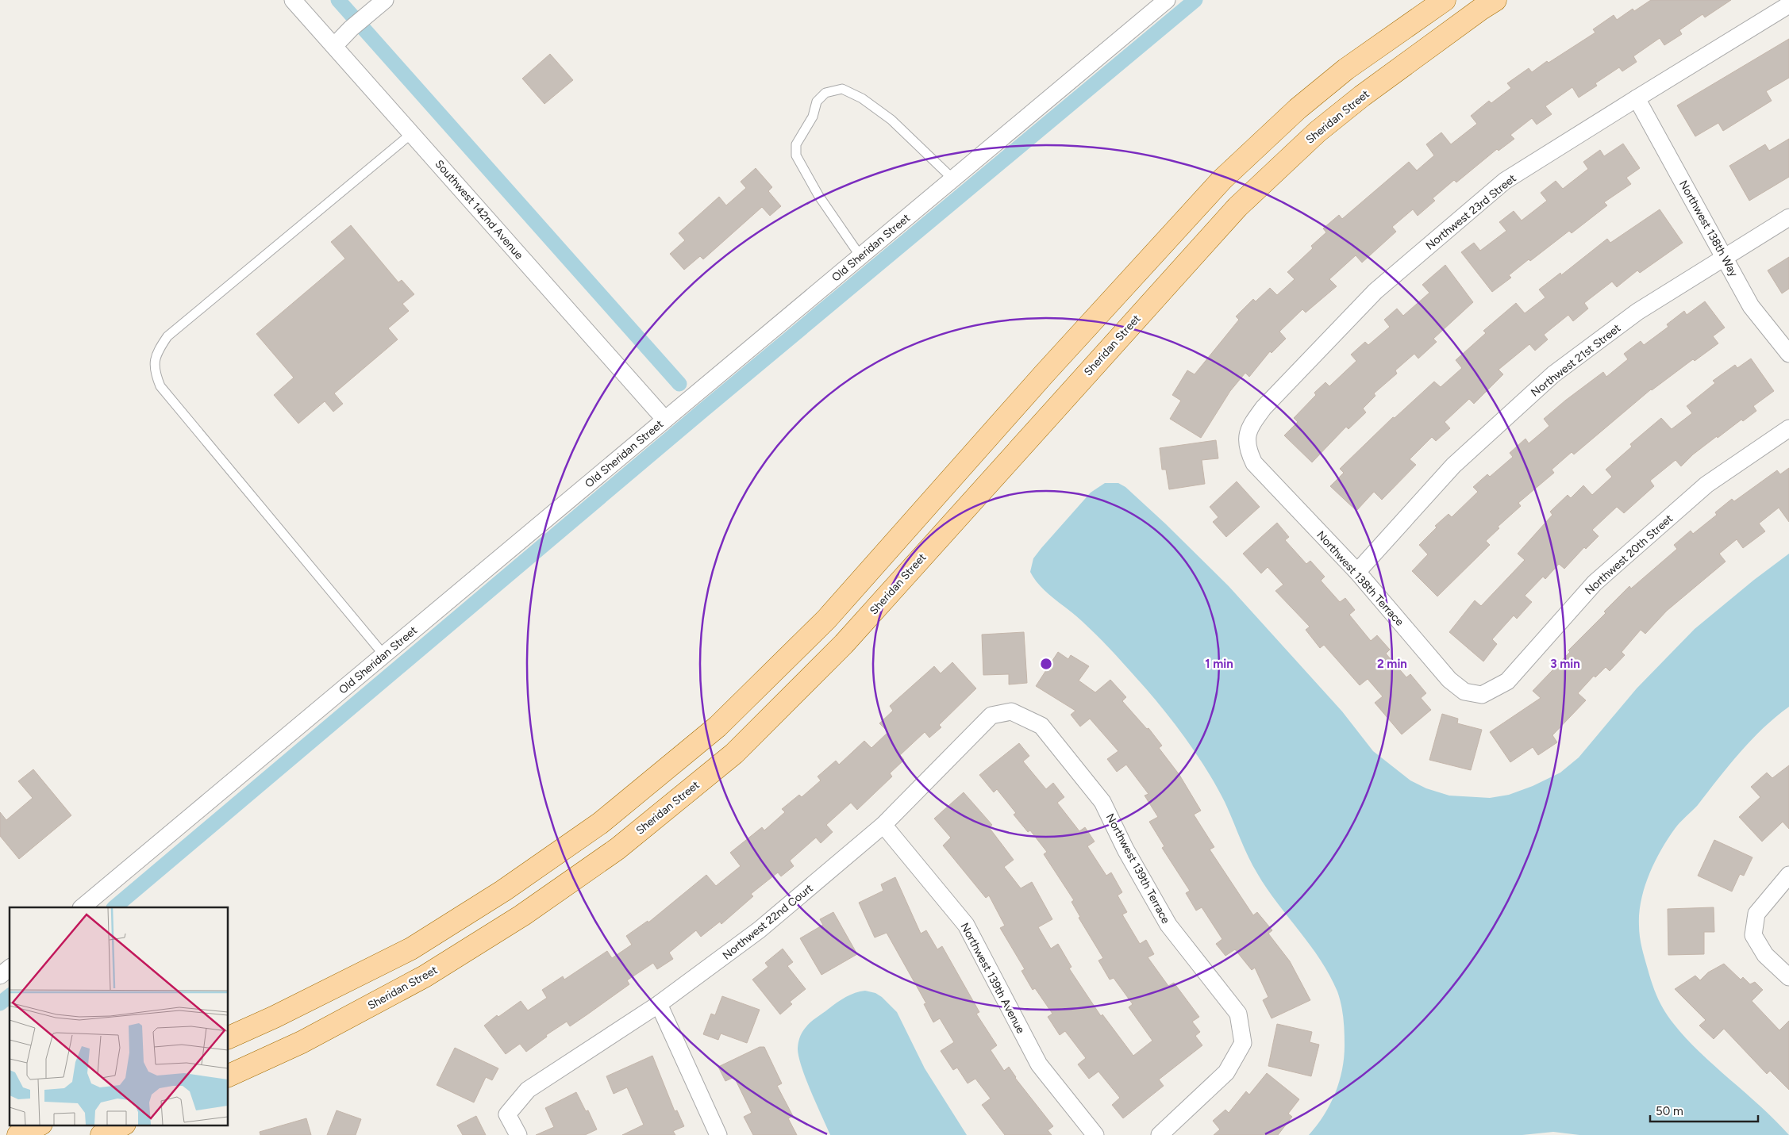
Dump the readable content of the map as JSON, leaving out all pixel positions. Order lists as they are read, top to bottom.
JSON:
{
  "streets": {
    "main road": ["Sheridan Street"],
    "street": [
      "Southwest 142nd Avenue",
      "Northwest 23rd Street",
      "Northwest 138th Way",
      "Old Sheridan Street",
      "Northwest 21st Street",
      "Northwest 20th Street",
      "Northwest 138th Terrace",
      "Northwest 139th Terrace",
      "Northwest 22nd Court",
      "Northwest 139th Avenue"
    ]
  },
  "crossings": [
    ["Southwest 142nd Avenue", "Old Sheridan Street"],
    ["Northwest 23rd Street", "Northwest 138th Way"],
    ["Northwest 23rd Street", "Northwest 138th Terrace"],
    ["Northwest 138th Way", "Northwest 21st Street"],
    ["Northwest 21st Street", "Northwest 138th Terrace"],
    ["Northwest 20th Street", "Northwest 138th Terrace"],
    ["Northwest 139th Terrace", "Northwest 22nd Court"],
    ["Northwest 22nd Court", "Northwest 139th Avenue"]
  ],
  "scale_bar": "50 m",
  "rings": ["1 min", "2 min", "3 min"]
}
